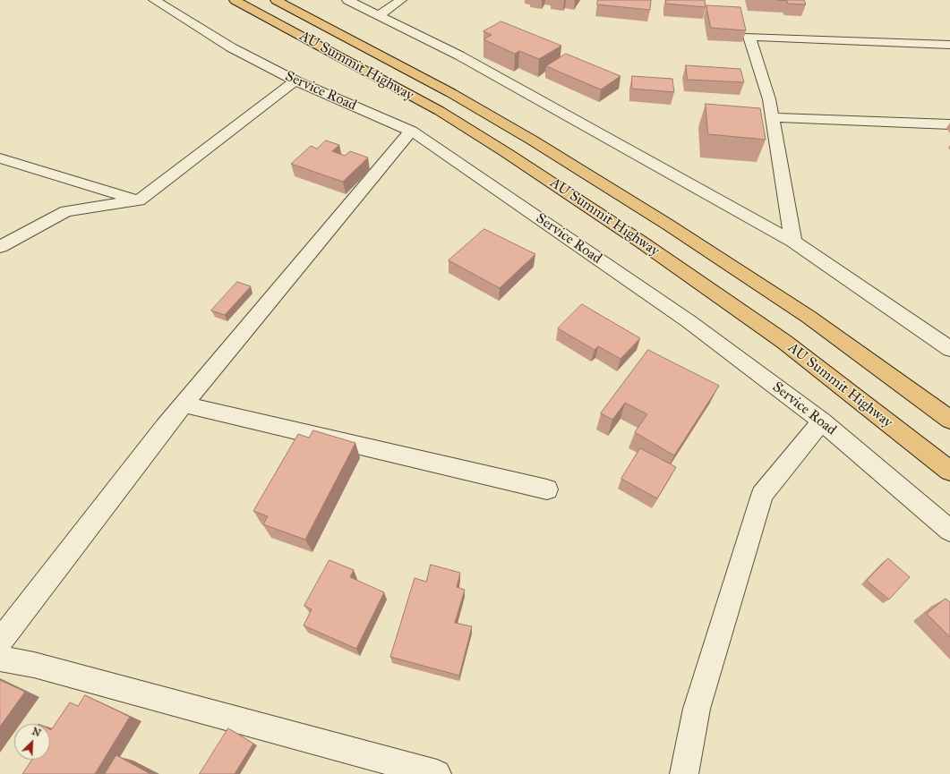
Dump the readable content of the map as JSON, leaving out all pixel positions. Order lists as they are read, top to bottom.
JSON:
{
  "streets": {
    "main road": ["AU Summit Highway"],
    "street": ["Service Road"]
  },
  "north": "top right"
}
